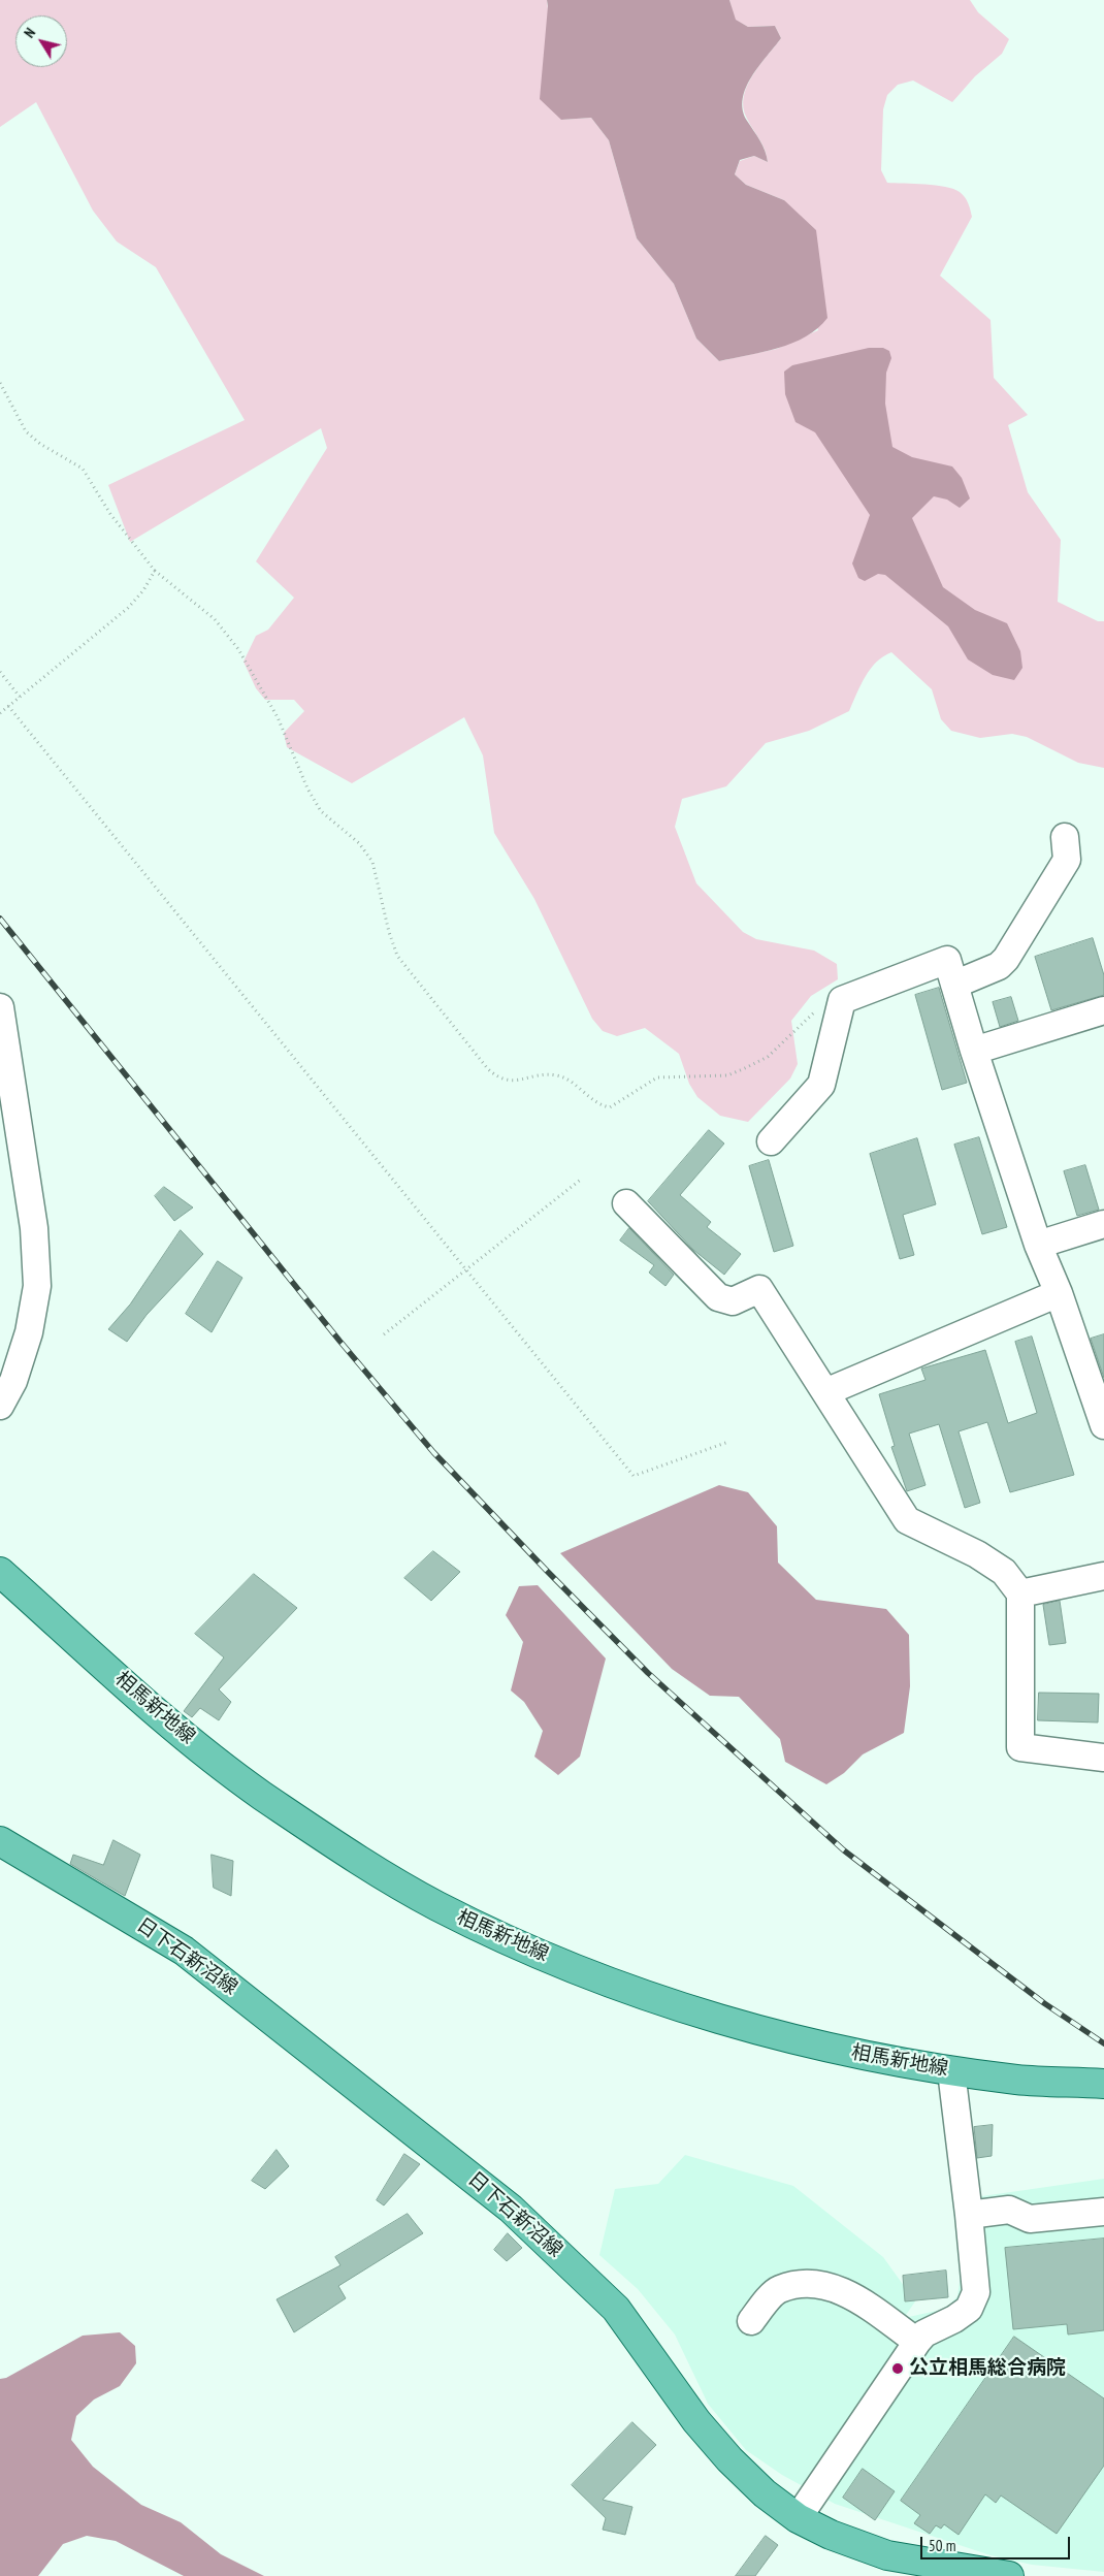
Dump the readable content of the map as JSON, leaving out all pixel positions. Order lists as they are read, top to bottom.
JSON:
{
  "streets": {
    "main road": ["相馬新地線", "日下石新沼線"]
  },
  "places": ["公立相馬総合病院"],
  "scale_bar": "50 m",
  "north": "top left"
}
